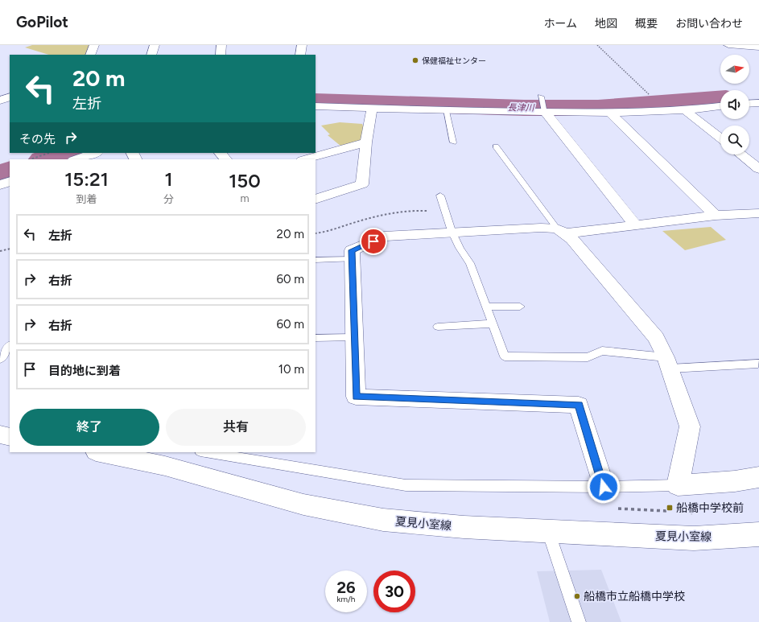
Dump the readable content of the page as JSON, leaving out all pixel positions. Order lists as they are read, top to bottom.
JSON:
{
  "streets": {
    "street": ["夏見小室線"]
  },
  "water": ["長津川"],
  "places": {
    "other": ["保健福祉センター", "船橋市立船橋中学校"],
    "transit": ["船橋中学校前"]
  },
  "north": "right",
  "page": {
    "header": "GoPilot",
    "nav": [
      "ホーム",
      "地図",
      "概要",
      "お問い合わせ"
    ],
    "turn": ["20 m", "左折"],
    "then": "その先",
    "eta": [
      "15:21",
      "到着",
      "1",
      "分",
      "150",
      "m"
    ],
    "list": [
      {
        "name": "左折",
        "value": "20 m"
      },
      {
        "name": "右折",
        "value": "60 m"
      },
      {
        "name": "右折",
        "value": "60 m"
      },
      {
        "name": "目的地に到着",
        "value": "10 m"
      }
    ],
    "buttons": ["終了", "共有"],
    "speed": "26 km/h",
    "limit": "30"
  }
}
